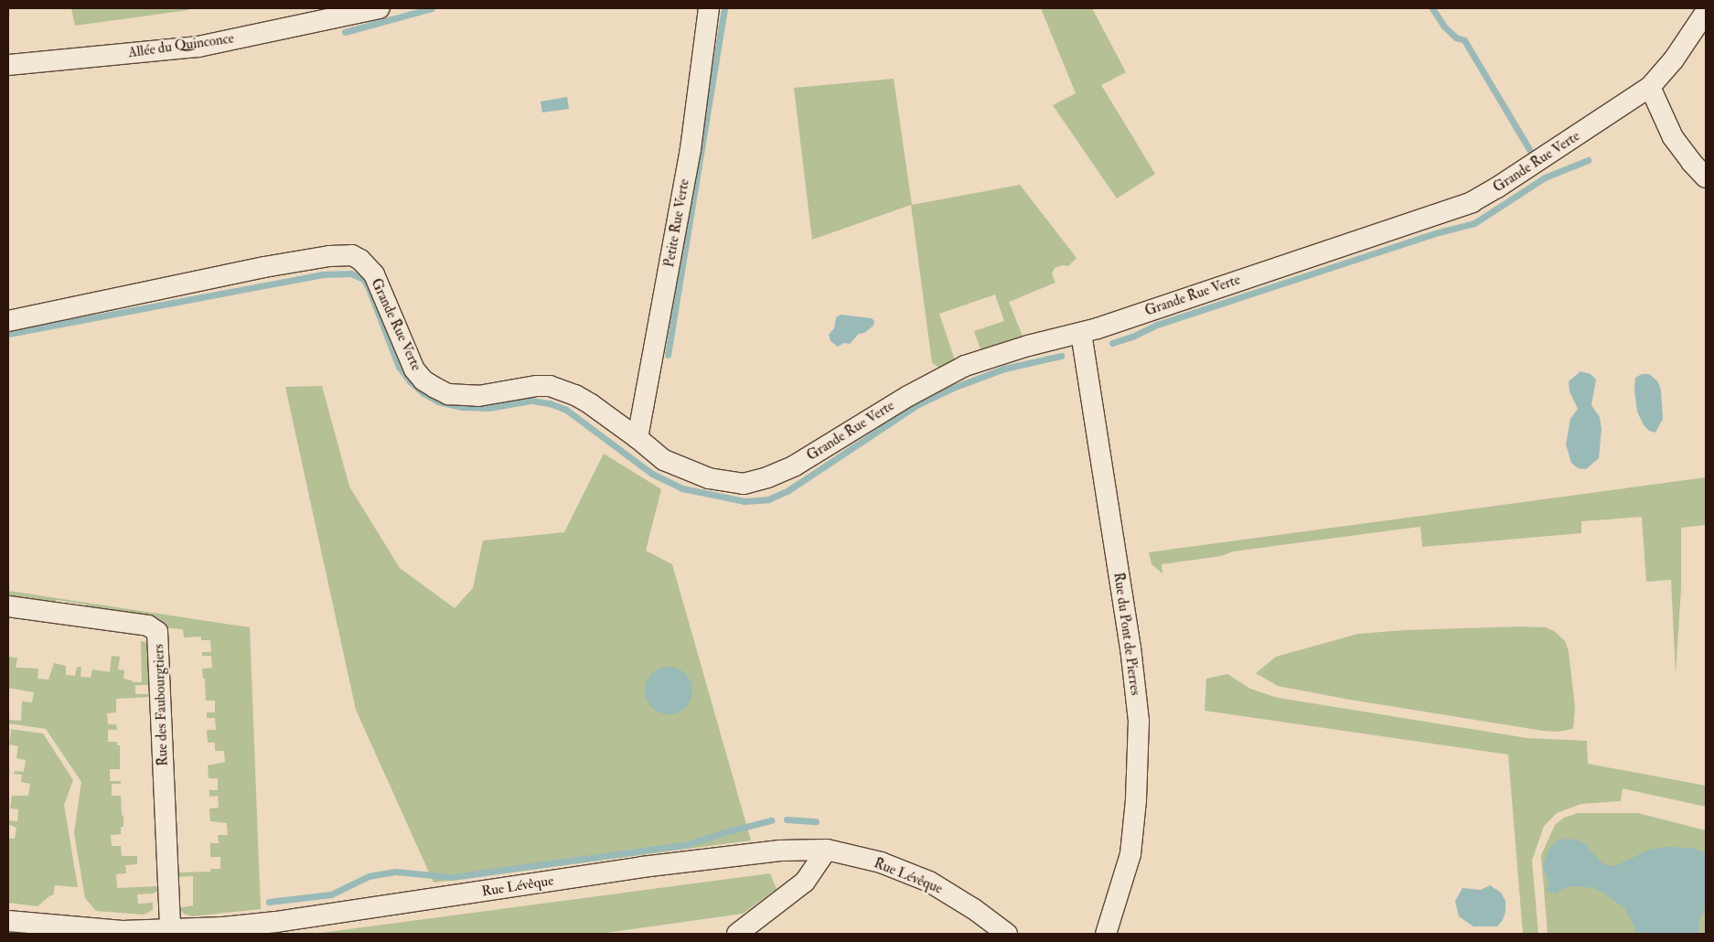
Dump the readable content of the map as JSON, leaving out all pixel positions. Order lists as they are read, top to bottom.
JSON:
{
  "streets": {
    "street": [
      "Allée du Quinconce",
      "Grande Rue Verte",
      "Petite Rue Verte",
      "Rue du Pont de Pierres",
      "Rue des Faubourgtiers",
      "Rue Lévêque"
    ]
  },
  "crossings": [
    ["Grande Rue Verte", "Petite Rue Verte"],
    ["Grande Rue Verte", "Rue du Pont de Pierres"],
    ["Rue des Faubourgtiers", "Rue Lévêque"]
  ]
}
